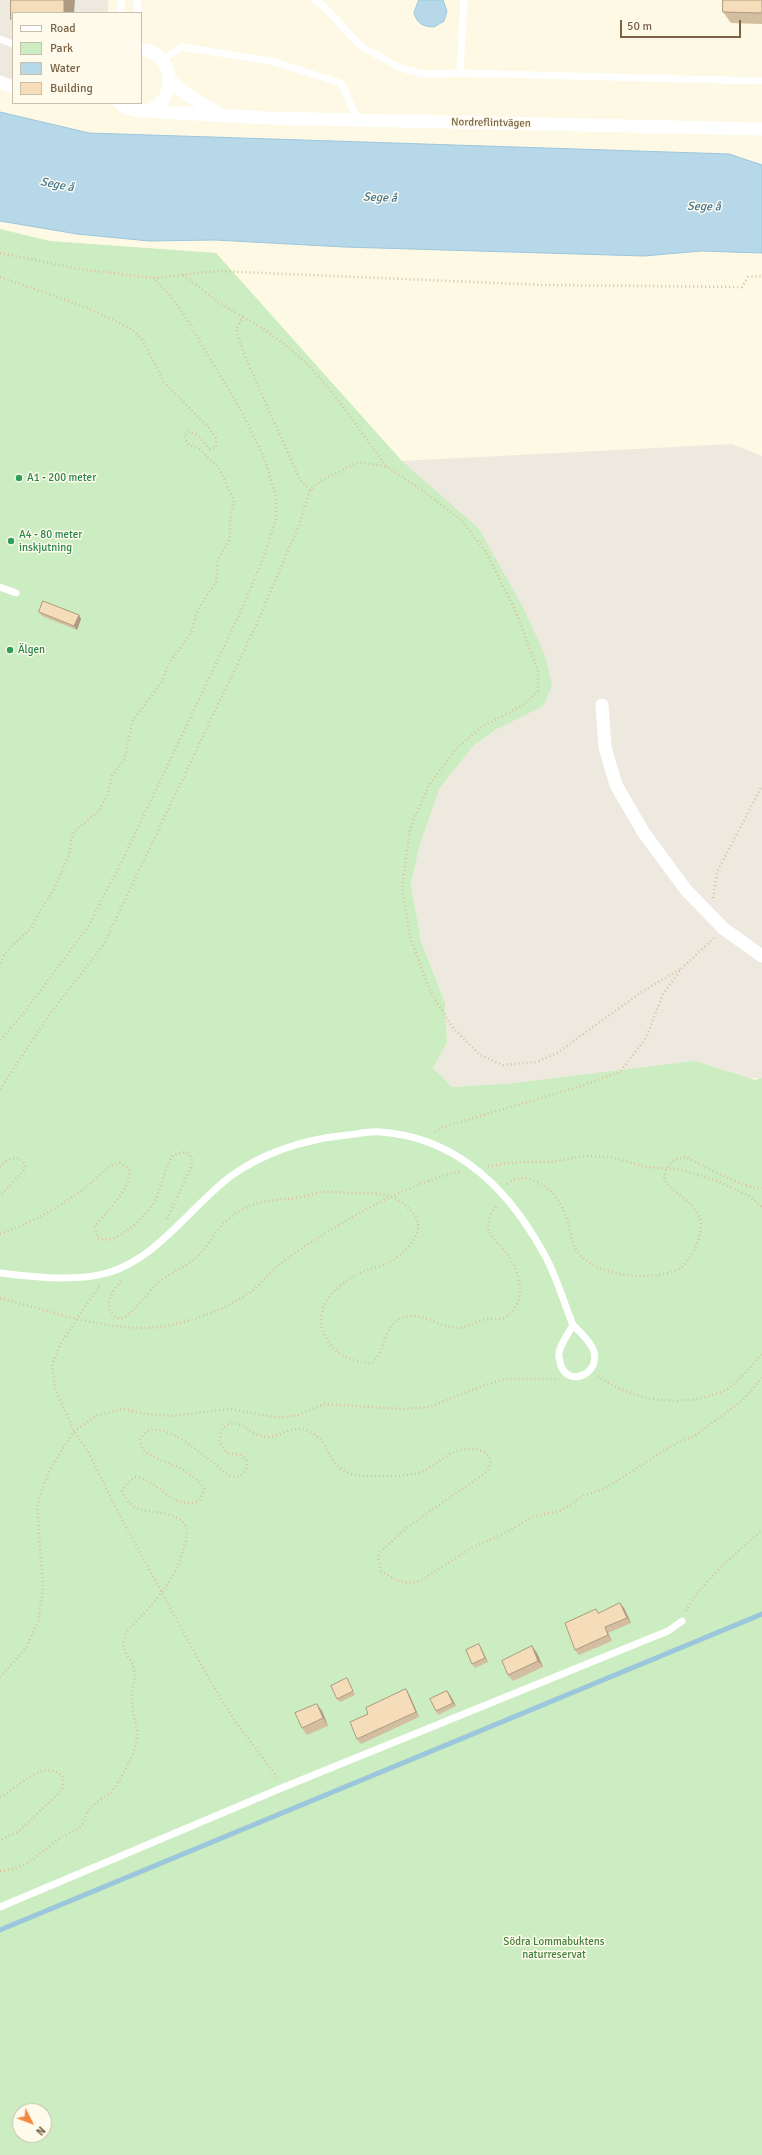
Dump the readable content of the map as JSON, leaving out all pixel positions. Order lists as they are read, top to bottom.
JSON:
{
  "streets": {
    "street": ["Nordreflintvägen"]
  },
  "water": ["Sege å"],
  "parks": ["Södra Lommabuktens naturreservat"],
  "places": ["A1 - 200 meter", "A4 - 80 meter inskjutning", "Älgen"],
  "legend": [
    "Road",
    "Park",
    "Water",
    "Building"
  ],
  "scale_bar": "50 m",
  "north": "bottom right"
}
